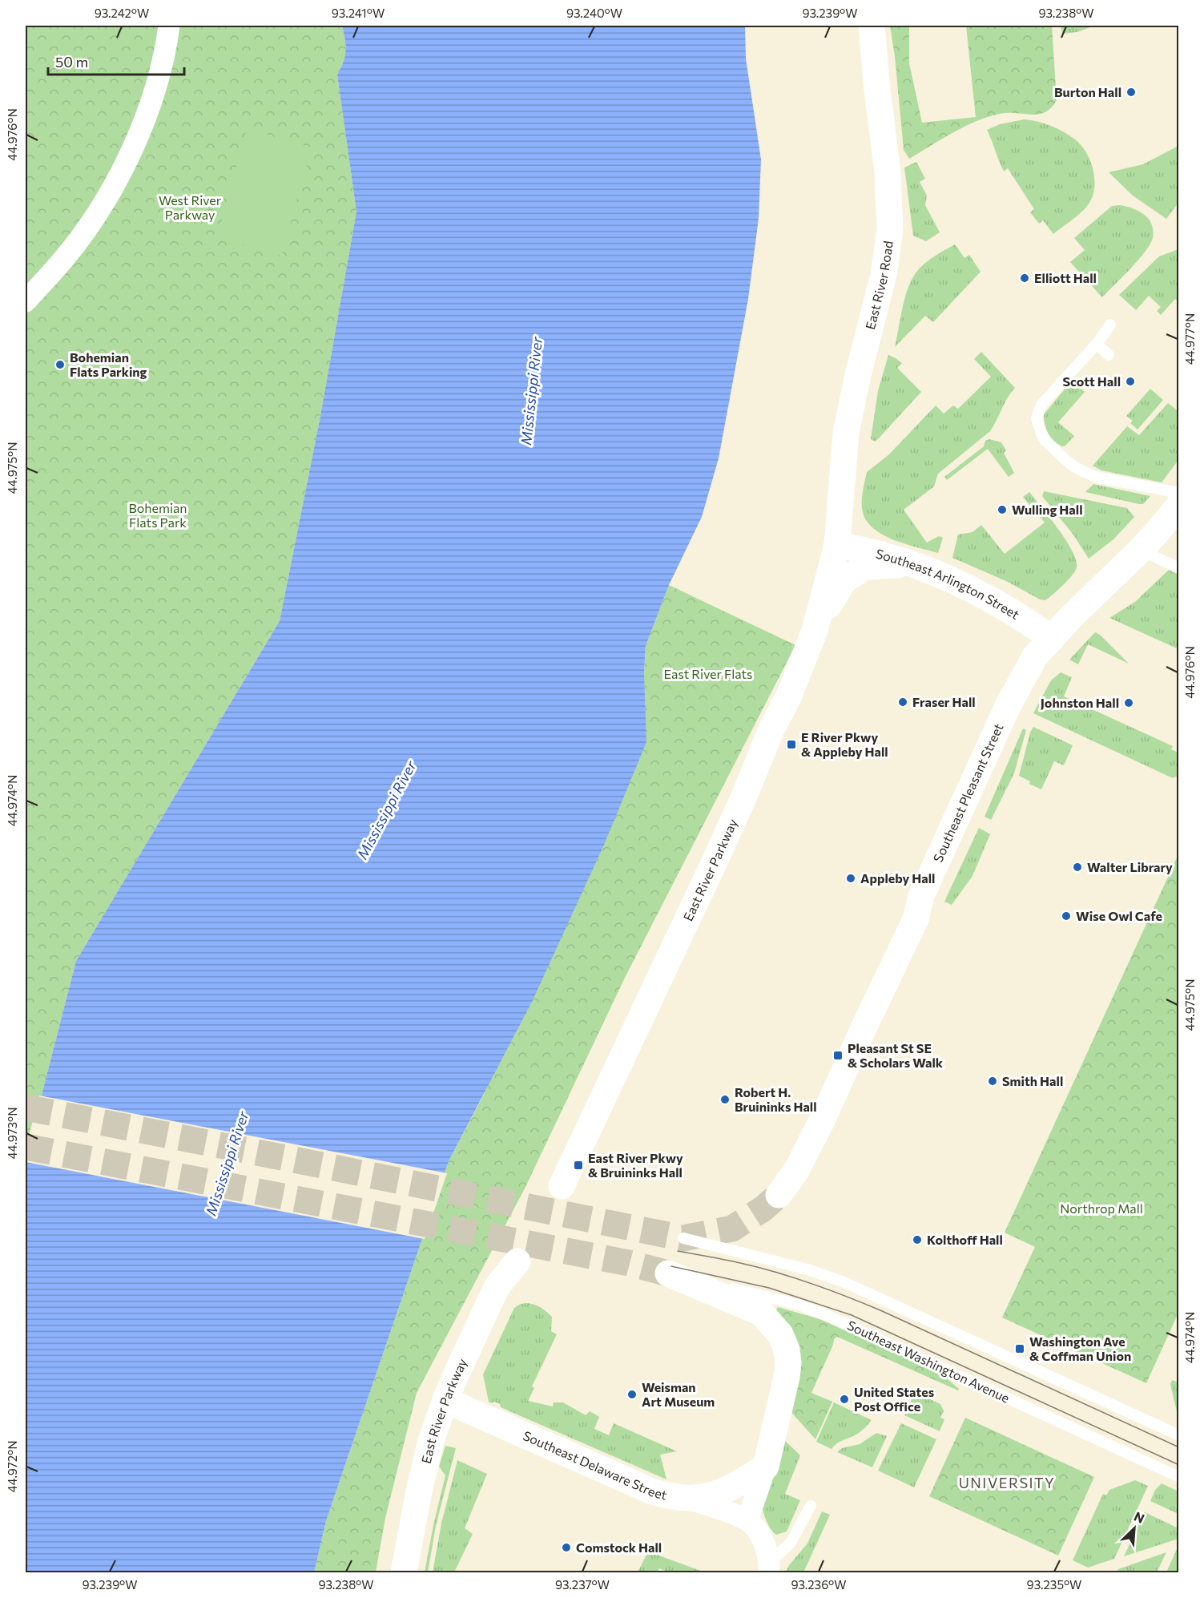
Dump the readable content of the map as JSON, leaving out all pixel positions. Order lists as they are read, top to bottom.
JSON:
{
  "streets": {
    "street": [
      "East River Road",
      "Southeast Arlington Street",
      "Southeast Pleasant Street",
      "East River Parkway",
      "Southeast Delaware Street"
    ],
    "lane": ["Southeast Washington Avenue"]
  },
  "crossings": [
    ["East River Road", "Southeast Arlington Street"],
    ["East River Road", "East River Parkway"],
    ["Southeast Arlington Street", "Southeast Pleasant Street"],
    ["Southeast Arlington Street", "East River Parkway"],
    ["East River Parkway", "Southeast Delaware Street"]
  ],
  "districts": ["UNIVERSITY"],
  "water": ["Mississippi River"],
  "parks": [
    "West River Parkway",
    "Bohemian Flats Park",
    "East River Flats",
    "Northrop Mall"
  ],
  "places": {
    "other": [
      "Burton Hall",
      "Elliott Hall",
      "Bohemian Flats Parking",
      "Scott Hall",
      "Wulling Hall",
      "Fraser Hall",
      "Johnston Hall",
      "Walter Library",
      "Appleby Hall",
      "Wise Owl Cafe",
      "Smith Hall",
      "Robert H. Bruininks Hall",
      "Kolthoff Hall",
      "Weisman Art Museum",
      "United States Post Office",
      "Comstock Hall"
    ],
    "transit": [
      "E River Pkwy & Appleby Hall",
      "Pleasant St SE & Scholars Walk",
      "East River Pkwy & Bruininks Hall",
      "Washington Ave & Coffman Union"
    ]
  },
  "scale_bar": "50 m",
  "north": "top right",
  "coordinates": [
    "93.242°W",
    "93.241°W",
    "93.240°W",
    "93.239°W",
    "93.238°W",
    "44.976°N",
    "44.977°N",
    "44.975°N",
    "44.974°N",
    "44.973°N",
    "44.972°N",
    "93.237°W",
    "93.236°W",
    "93.235°W"
  ]
}
